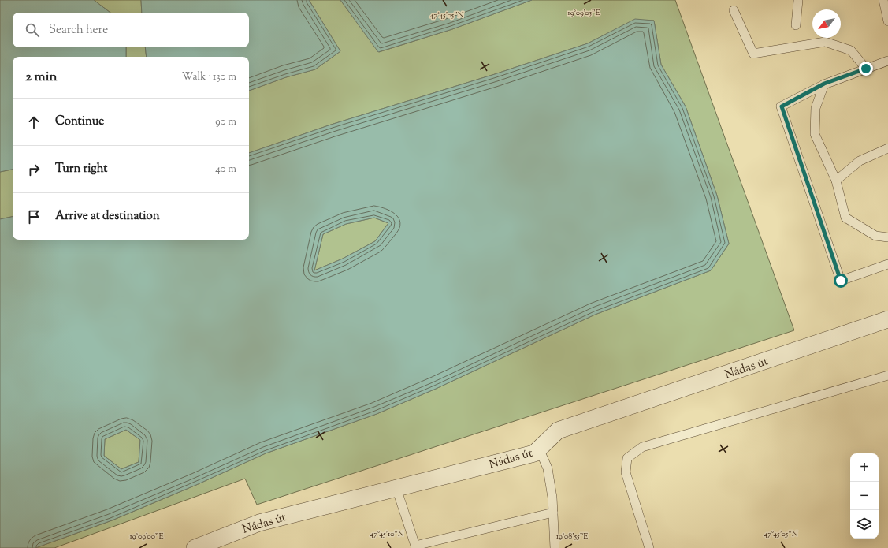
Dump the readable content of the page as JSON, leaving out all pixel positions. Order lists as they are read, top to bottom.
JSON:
{
  "streets": {
    "street": ["Nádas út"]
  },
  "north": "bottom left",
  "page": {
    "search": "Search here",
    "heading": ["2 min", "Walk · 130 m"],
    "list": [
      ["Continue", "90 m"],
      ["Turn right", "40 m"],
      "Arrive at destination"
    ],
    "map_buttons": ["+", "−"]
  },
  "coordinates": [
    "19°09'05\"E",
    "47°45'05\"N",
    "47°45'10\"N",
    "19°09'00\"E",
    "19°08'55\"E"
  ]
}
